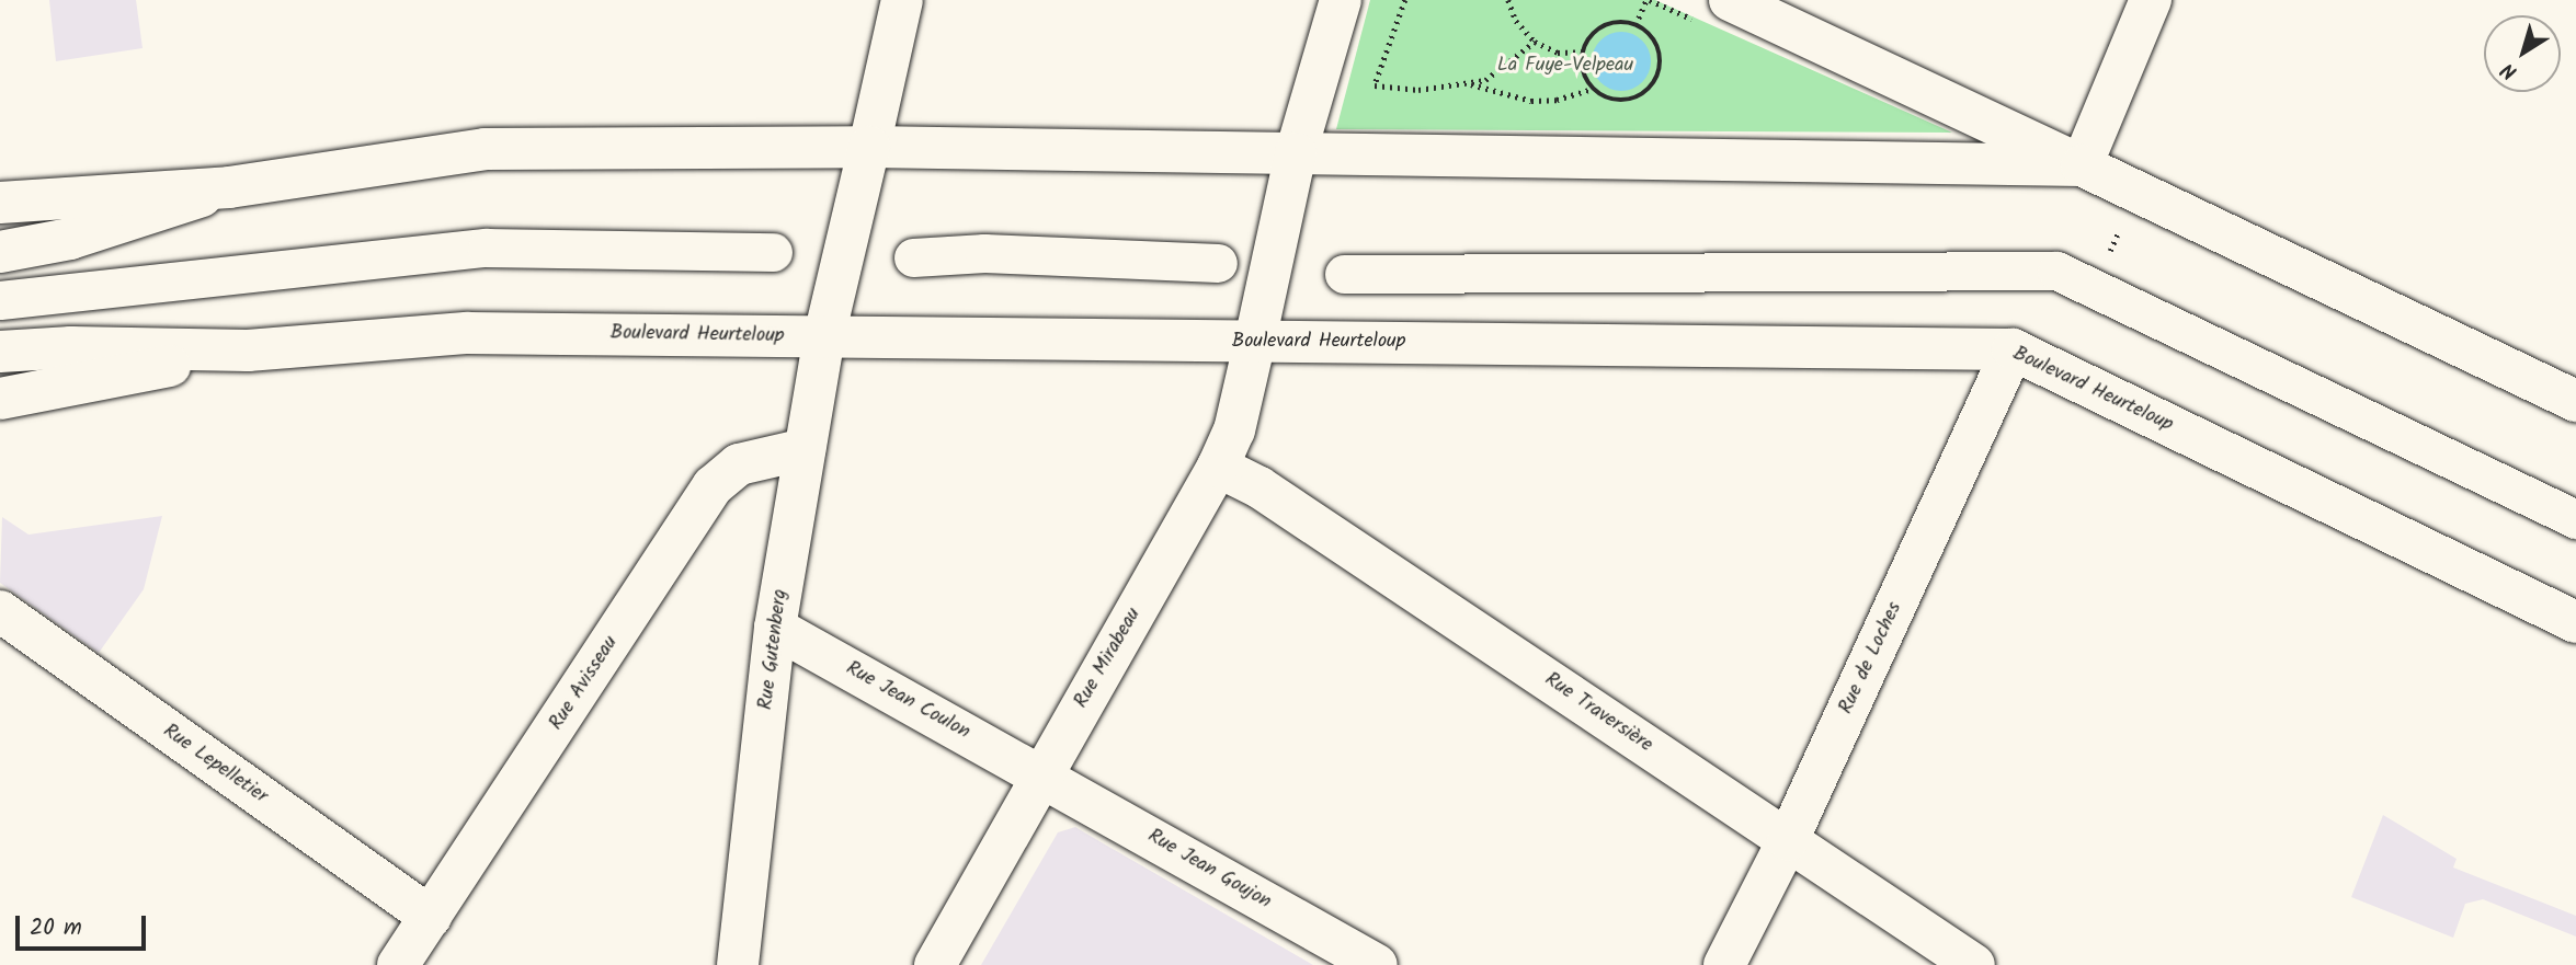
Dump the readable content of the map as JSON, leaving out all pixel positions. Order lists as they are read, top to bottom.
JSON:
{
  "streets": {
    "main road": [
      "Boulevard Heurteloup",
      "Rue Gutenberg",
      "Rue Mirabeau",
      "Rue de Loches",
      "Rue Avisseau",
      "Rue Jean Coulon",
      "Rue Traversière",
      "Rue Lepelletier",
      "Rue Jean Goujon"
    ]
  },
  "crossings": [
    ["Boulevard Heurteloup", "Rue Gutenberg"],
    ["Boulevard Heurteloup", "Rue Mirabeau"],
    ["Boulevard Heurteloup", "Rue de Loches"],
    ["Rue Gutenberg", "Rue Avisseau"],
    ["Rue Gutenberg", "Rue Jean Coulon"],
    ["Rue Mirabeau", "Rue Jean Coulon"],
    ["Rue Mirabeau", "Rue Traversière"],
    ["Rue Mirabeau", "Rue Jean Goujon"],
    ["Rue de Loches", "Rue Traversière"],
    ["Rue Avisseau", "Rue Lepelletier"],
    ["Rue Jean Coulon", "Rue Jean Goujon"]
  ],
  "parks": ["La Fuye-Velpeau"],
  "scale_bar": "20 m",
  "north": "bottom left"
}
